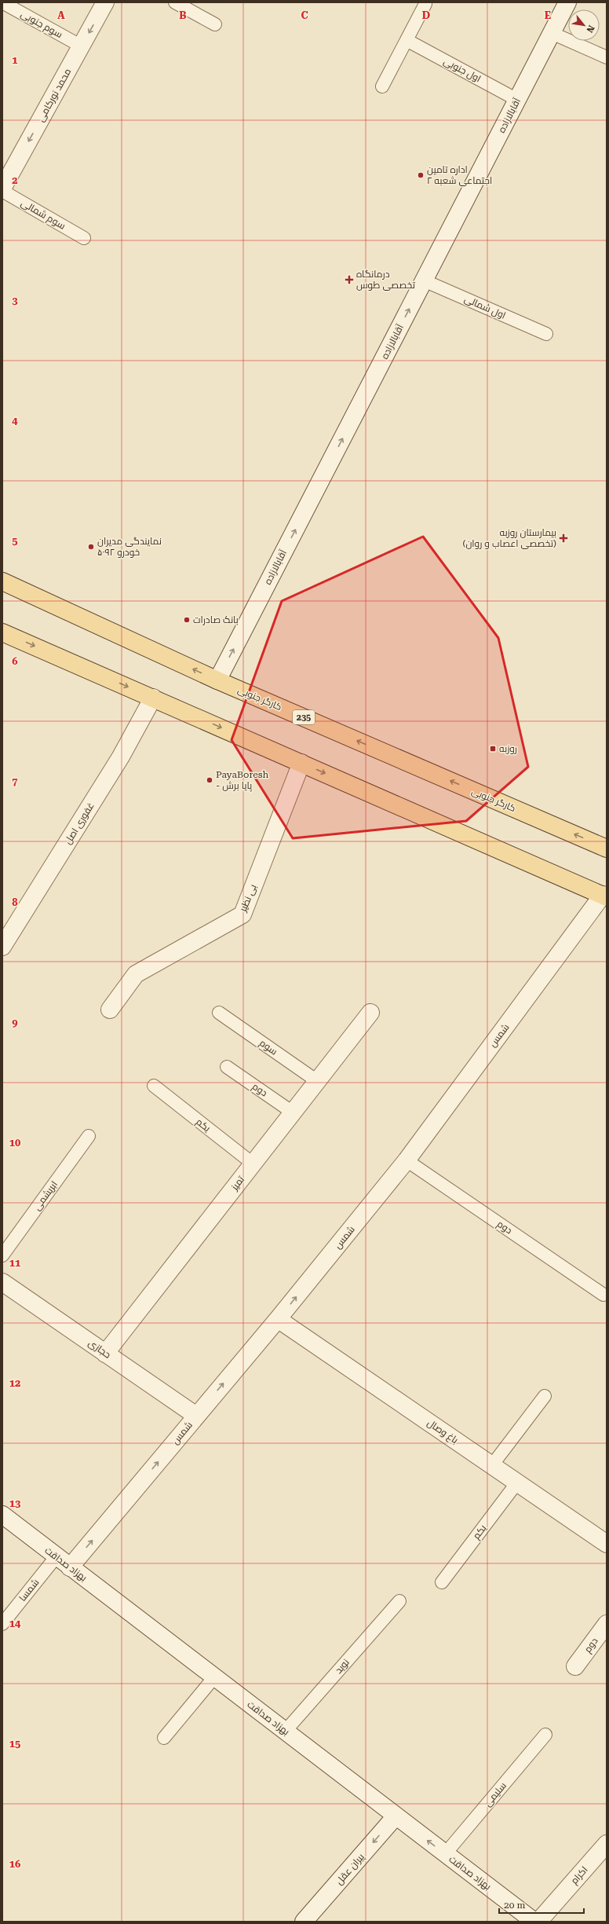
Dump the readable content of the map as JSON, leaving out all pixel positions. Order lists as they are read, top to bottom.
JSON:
{
  "streets": {
    "main road": ["کارگر جنوبی", "235"],
    "street": [
      "محمد نورکامی",
      "آقابالازاده",
      "غفوری اصل",
      "بی نظیر",
      "شمس",
      "دوم",
      "تمیز",
      "حجازی",
      "باغ وصال",
      "بهزاد صداقت",
      "پیران عقل",
      "اکرام"
    ],
    "lane": [
      "سوم جنوبی",
      "اول جنوبی",
      "سوم شمالی",
      "اول شمالی",
      "سوم",
      "یکم",
      "ابریشمی",
      "شمسا",
      "نوید",
      "سلیمی"
    ]
  },
  "crossings": [
    ["سوم جنوبی", "محمد نورکامی"],
    ["اول جنوبی", "آقابالازاده"],
    ["آقابالازاده", "اول شمالی"],
    ["آقابالازاده", "کارگر جنوبی"],
    ["شمس", "دوم"],
    ["شمس", "حجازی"],
    ["شمس", "باغ وصال"],
    ["شمس", "بهزاد صداقت"],
    ["سوم", "تمیز"],
    ["دوم", "تمیز"],
    ["یکم", "تمیز"],
    ["یکم", "باغ وصال"],
    ["تمیز", "حجازی"],
    ["بهزاد صداقت", "شمسا"],
    ["بهزاد صداقت", "نوید"],
    ["بهزاد صداقت", "سلیمی"],
    ["بهزاد صداقت", "پیران عقل"]
  ],
  "one_way": [
    "محمد نورکامی",
    "آقابالازاده",
    "شمس",
    "پیران عقل"
  ],
  "places": {
    "other": [
      "اداره تامین اجتماعی شعبه ۲",
      "نمایندگی مدیران خودرو ۵۰۹۲",
      "بانک صادرات",
      "PayaBoresh - پایا برش"
    ],
    "health": ["درمانگاه تخصصی طوس", "بیمارستان روزبه (تخصصی اعصاب و روان)"],
    "transit": ["روزبه"]
  },
  "scale_bar": "20 m",
  "north": "bottom right",
  "grid": {
    "columns": [
      "A",
      "B",
      "C",
      "D",
      "E"
    ],
    "rows": [
      "1",
      "2",
      "3",
      "4",
      "5",
      "6",
      "7",
      "8",
      "9",
      "10",
      "11",
      "12",
      "13",
      "14",
      "15",
      "16"
    ]
  }
}
